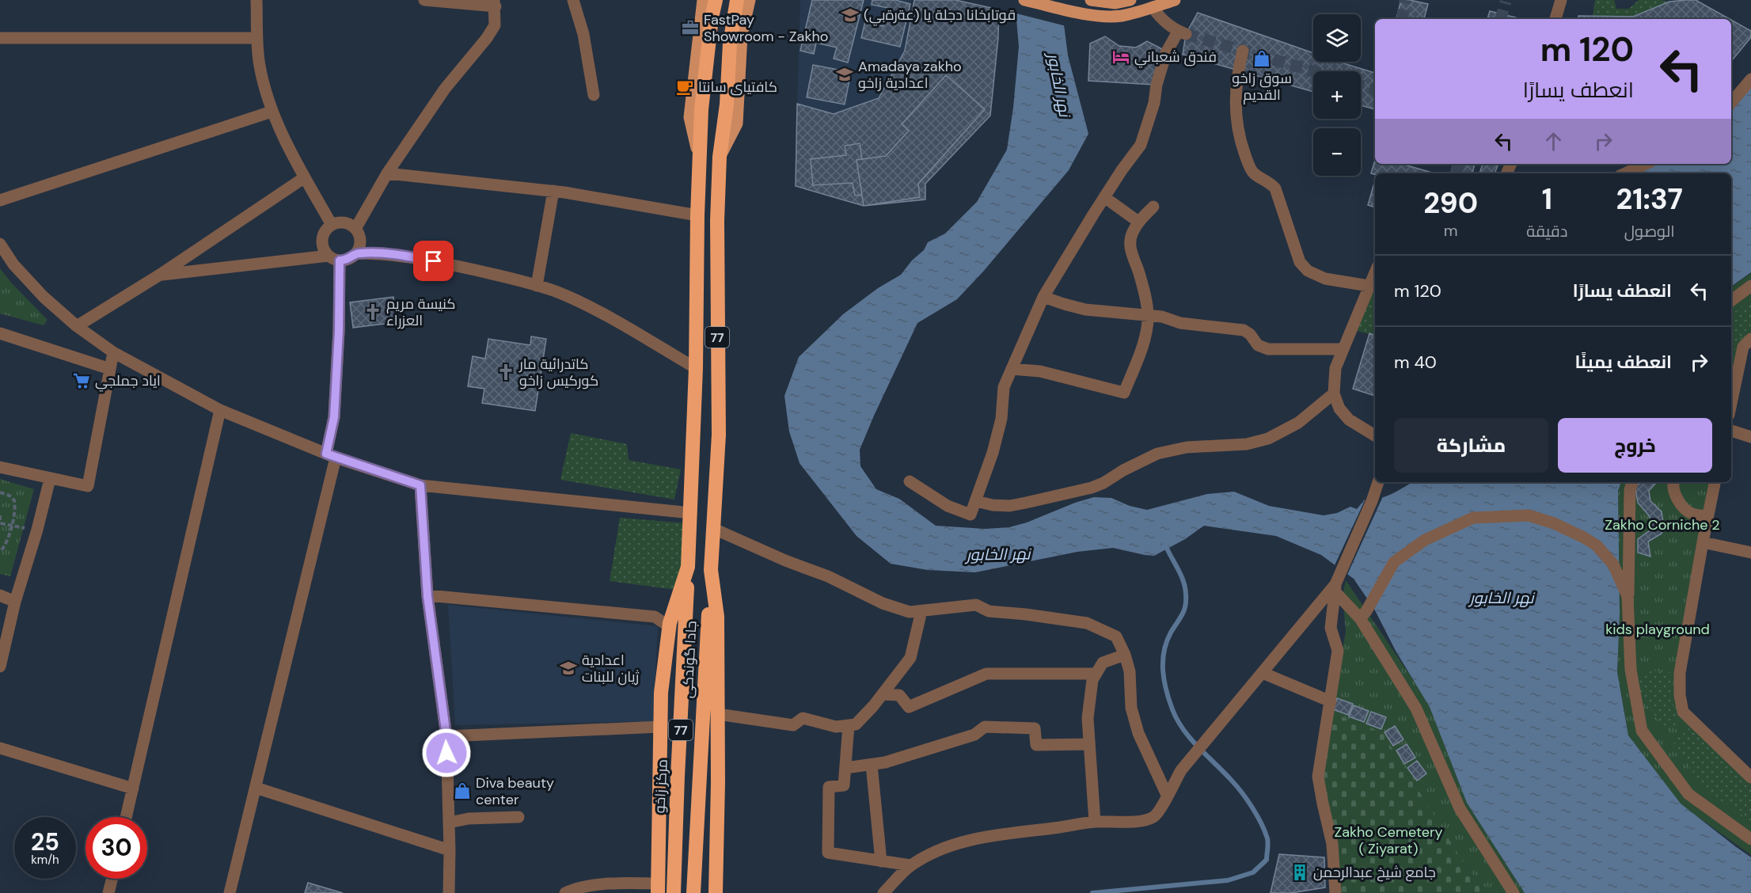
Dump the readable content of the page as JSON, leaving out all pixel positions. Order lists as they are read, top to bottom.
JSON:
{
  "streets": {
    "highway": ["77", "جادا گوندکی", "مركز زاخو"]
  },
  "crossings": [
    ["77", "جادا گوندکی"],
    ["77", "مركز زاخو"]
  ],
  "water": ["نهر الخابور"],
  "parks": ["Zakho Corniche 2", "kids playground", "Zakho Cemetery ( Ziyarat)"],
  "places": {
    "school or university": ["قوتابخانا دجلة يا (عةرةبي)", "Amadaya zakho اعدادية زاخو", "اعدادية ژیان للبنات"],
    "office": ["FastPay Showroom - Zakho"],
    "hotel": ["فندق شعباني"],
    "shop": ["سوق زاخو القديم", "Diva beauty center"],
    "cafe": ["کافتیای سانتا"],
    "church": ["كنيسة مريم العزراء", "كاتدرائية مار كوركيس زاخو"],
    "supermarket": ["اياد جملجي"],
    "building": ["جامع شيخ عبدالرحمن"]
  },
  "page": {
    "map_buttons": ["+", "−"],
    "turn": ["120 m", "انعطف يسارًا"],
    "eta": [
      "21:37",
      "الوصول",
      "1",
      "دقيقة",
      "290",
      "m"
    ],
    "list": [
      {
        "name": "انعطف يسارًا",
        "value": "120 m"
      },
      {
        "name": "انعطف يمينًا",
        "value": "40 m"
      }
    ],
    "buttons": ["خروج", "مشاركة"],
    "speed": "25 km/h",
    "limit": "30"
  }
}
